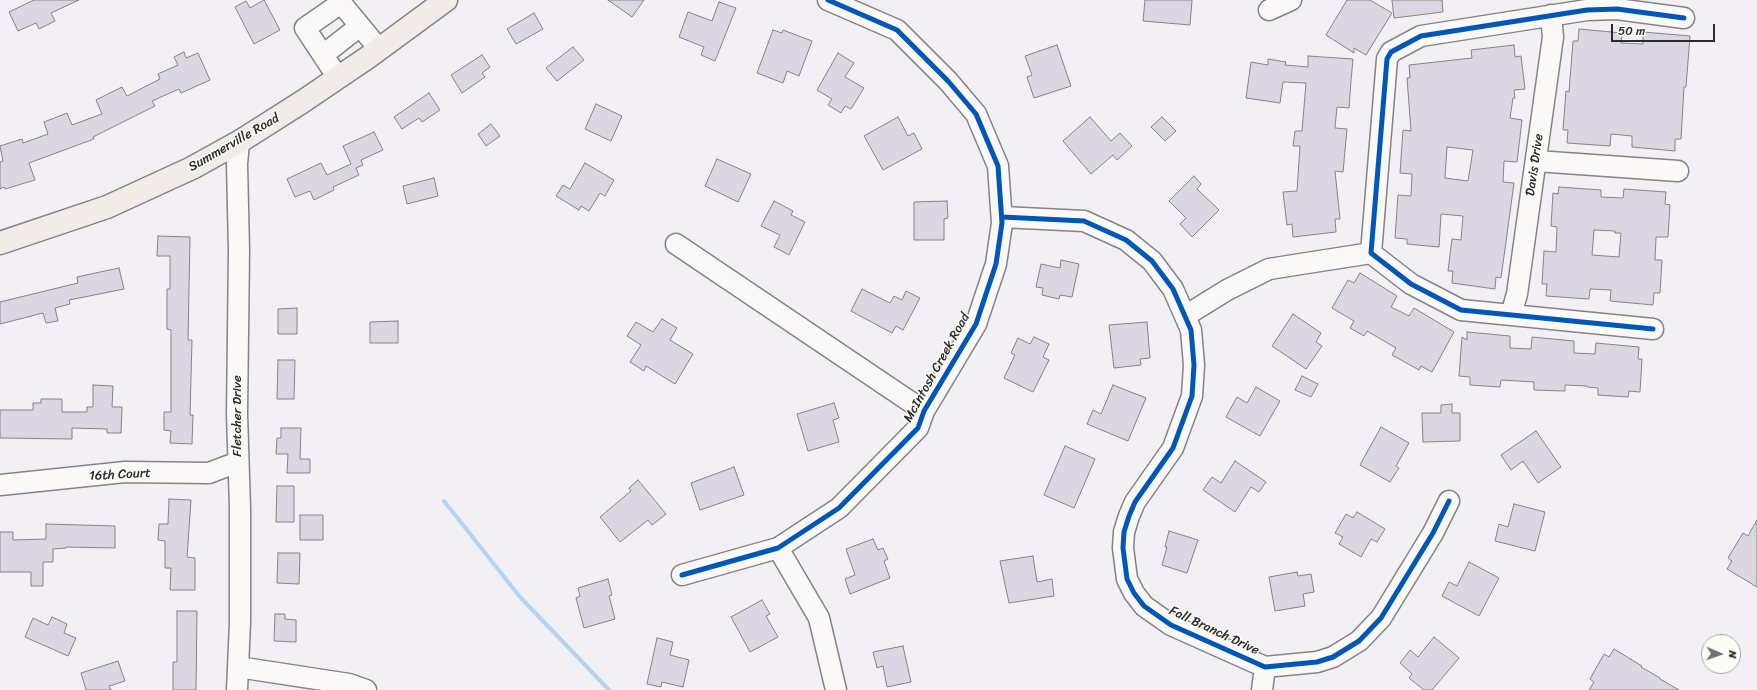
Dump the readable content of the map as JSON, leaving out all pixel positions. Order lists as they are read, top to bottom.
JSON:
{
  "streets": {
    "main road": ["Summerville Road"],
    "street": [
      "Davis Drive",
      "McIntosh Creek Road",
      "Fletcher Drive",
      "16th Court",
      "Fall Branch Drive"
    ]
  },
  "crossings": [
    ["Summerville Road", "Fletcher Drive"],
    ["McIntosh Creek Road", "Fall Branch Drive"],
    ["Fletcher Drive", "16th Court"]
  ],
  "scale_bar": "50 m",
  "north": "right"
}
